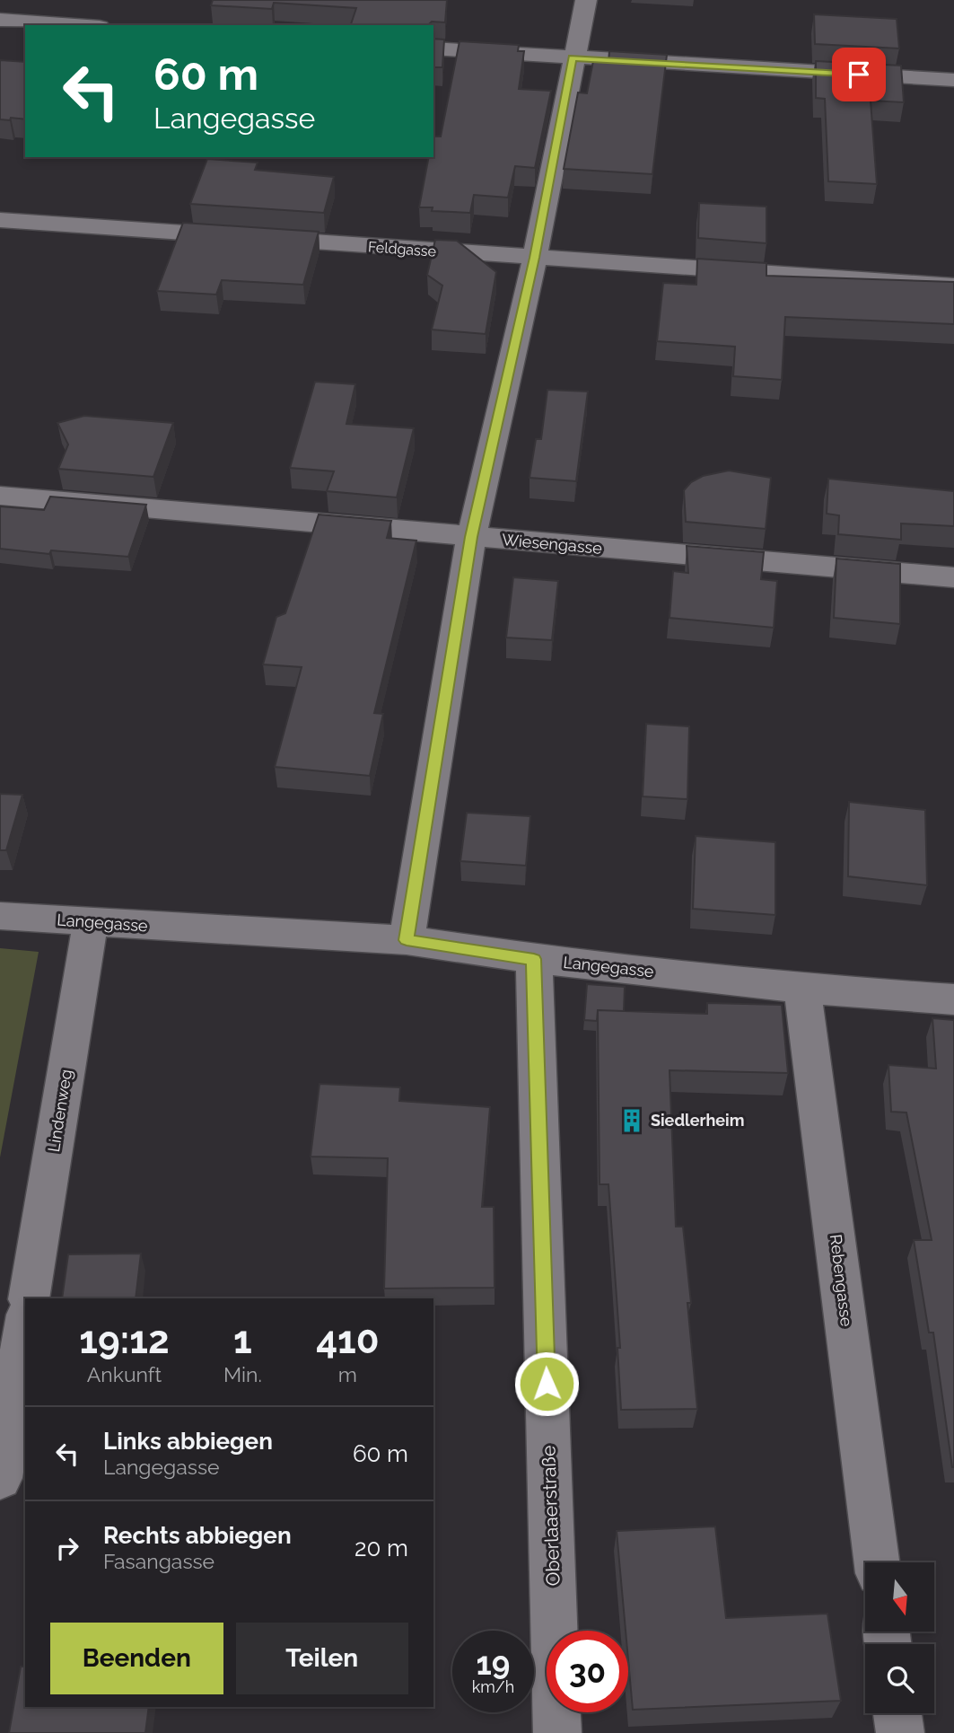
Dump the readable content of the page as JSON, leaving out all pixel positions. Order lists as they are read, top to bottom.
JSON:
{
  "streets": {
    "street": [
      "Feldgasse",
      "Wiesengasse",
      "Langegasse",
      "Lindenweg",
      "Rebengasse",
      "Oberlaaerstraße"
    ]
  },
  "crossings": [
    ["Langegasse", "Lindenweg"],
    ["Langegasse", "Rebengasse"],
    ["Langegasse", "Oberlaaerstraße"]
  ],
  "places": {
    "building": ["Siedlerheim"]
  },
  "north": "bottom",
  "page": {
    "turn": ["60 m", "Langegasse"],
    "eta": [
      "19:12",
      "Ankunft",
      "1",
      "Min.",
      "410",
      "m"
    ],
    "list": [
      {
        "name": "Links abbiegen",
        "note": "Langegasse",
        "value": "60 m"
      },
      {
        "name": "Rechts abbiegen",
        "note": "Fasangasse",
        "value": "20 m"
      }
    ],
    "buttons": ["Beenden", "Teilen"],
    "speed": "19 km/h",
    "limit": "30"
  }
}
